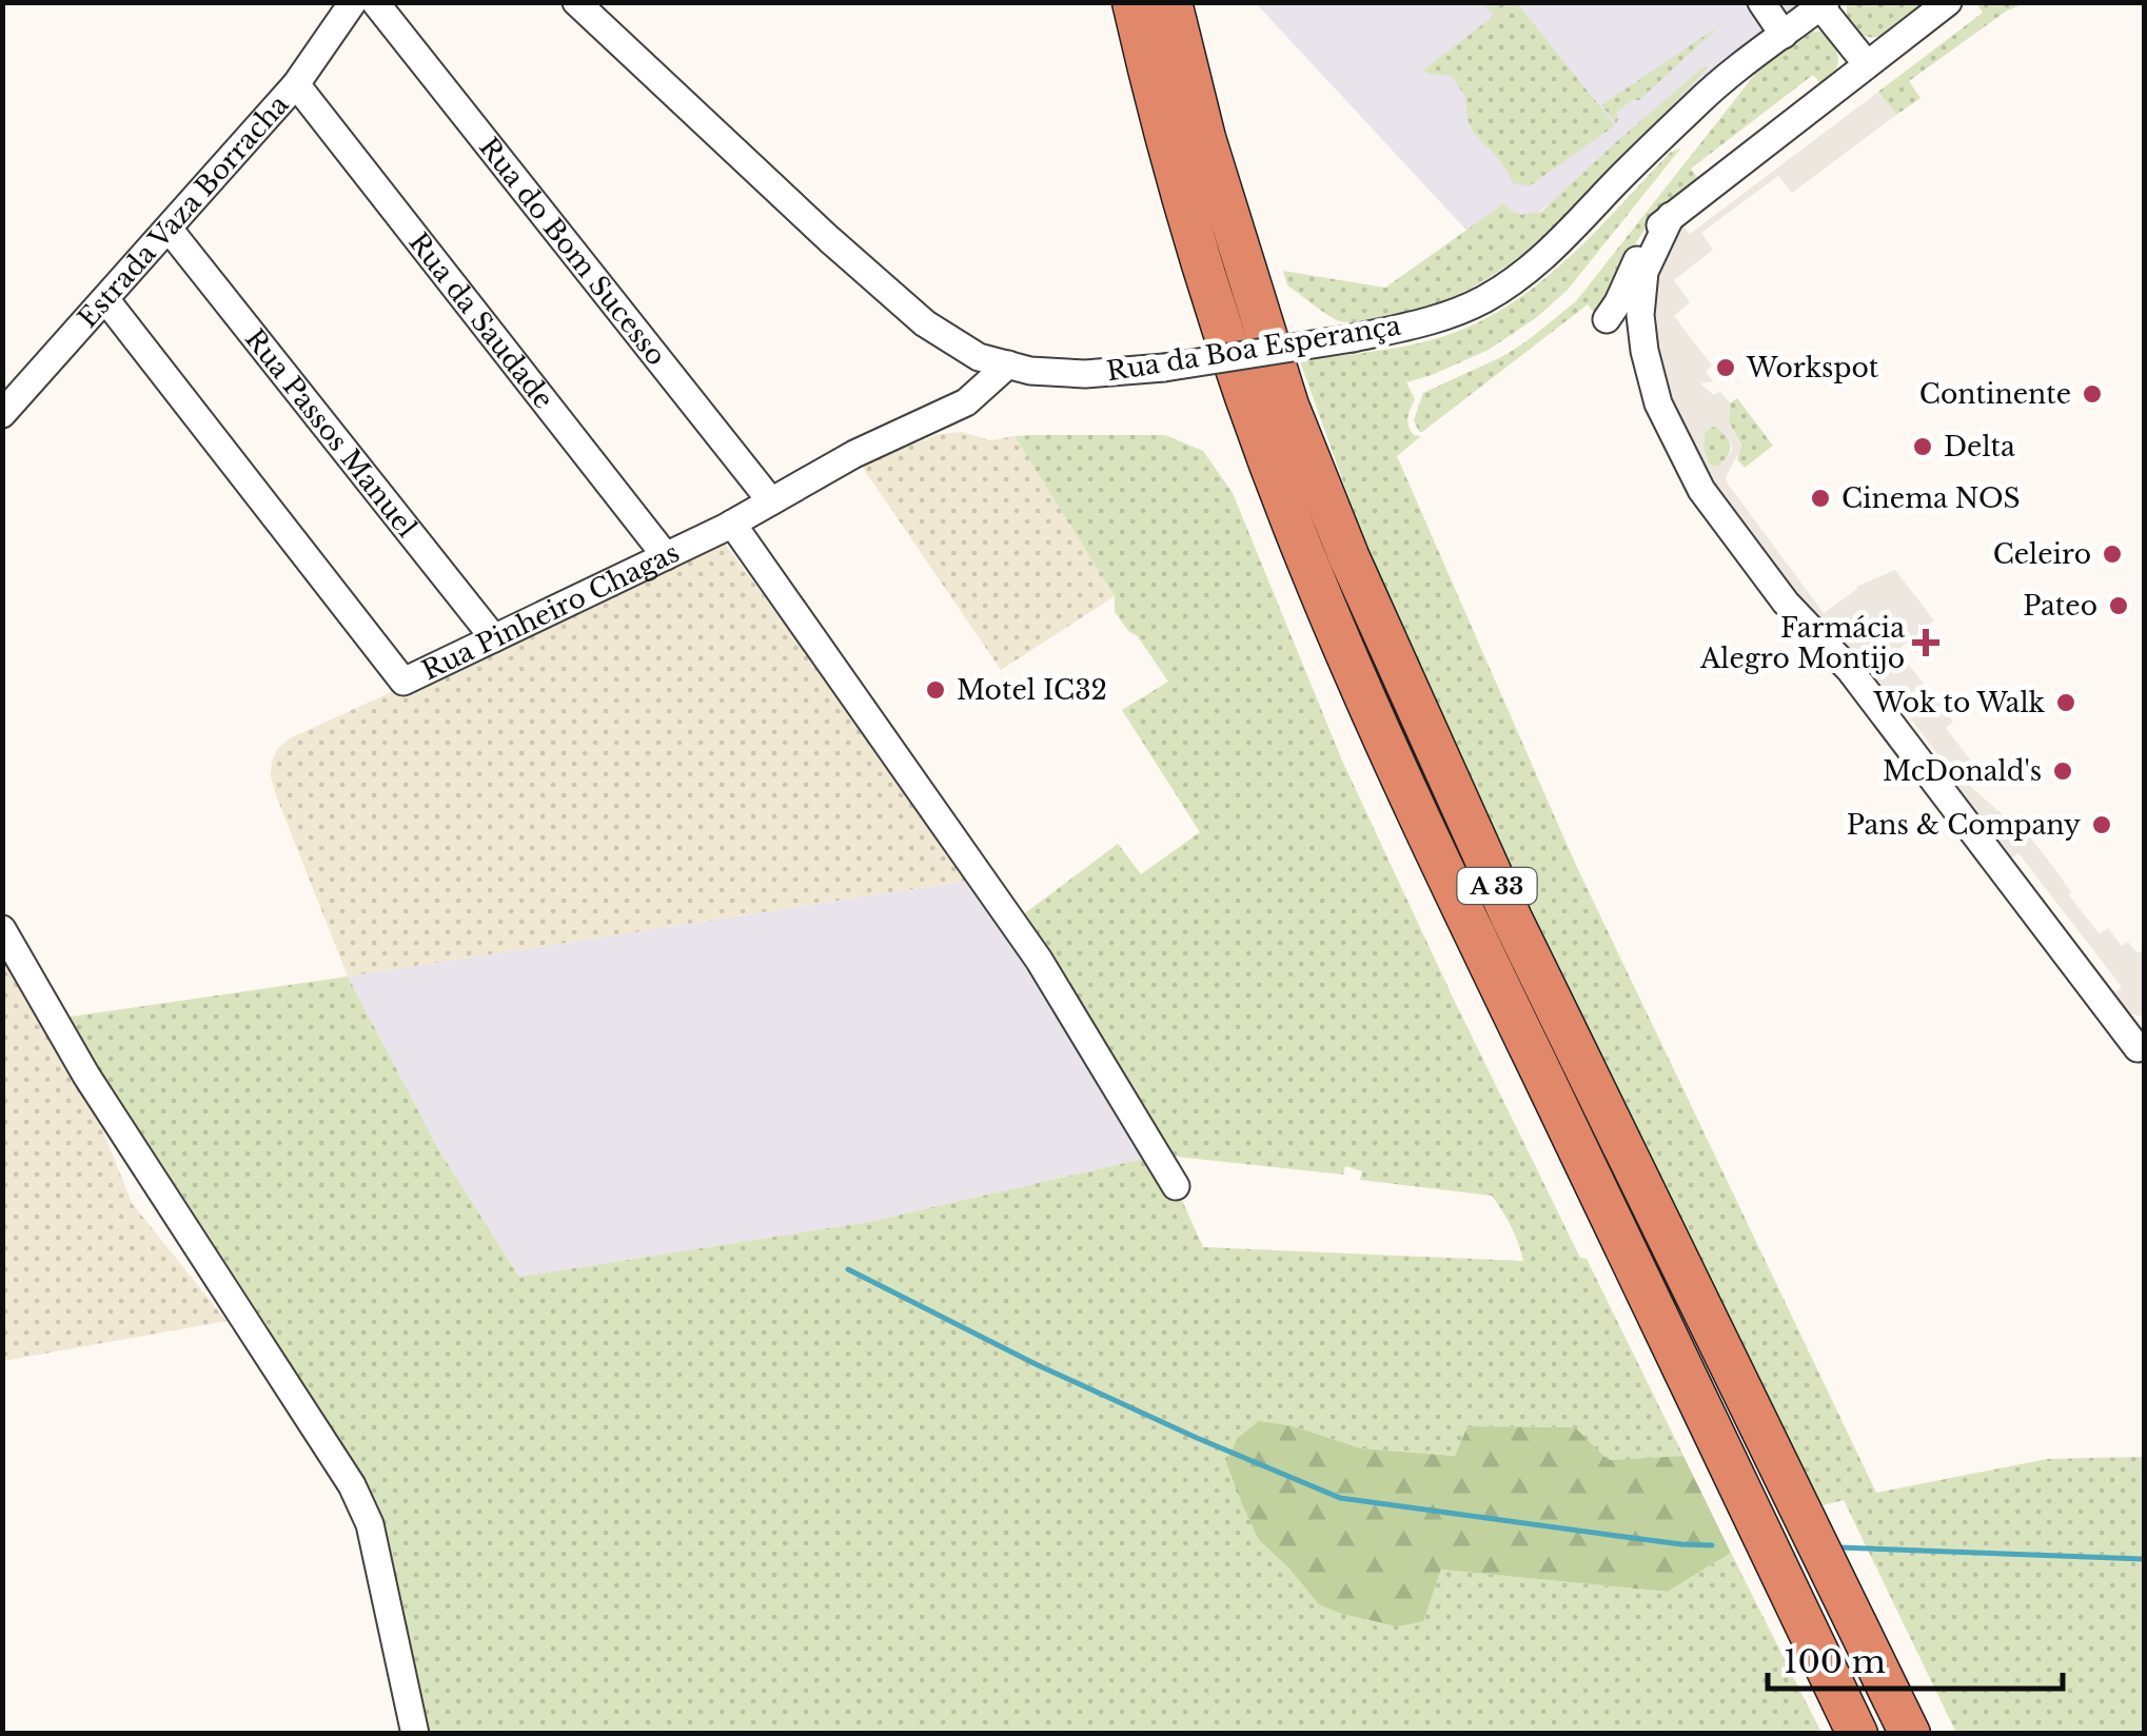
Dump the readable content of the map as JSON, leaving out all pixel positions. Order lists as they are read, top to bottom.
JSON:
{
  "streets": {
    "highway": ["A 33"],
    "street": [
      "Estrada Vaza Borracha",
      "Rua do Bom Sucesso",
      "Rua da Saudade",
      "Rua da Boa Esperança",
      "Rua Passos Manuel",
      "Rua Pinheiro Chagas"
    ]
  },
  "crossings": [
    ["Estrada Vaza Borracha", "Rua da Saudade"],
    ["Estrada Vaza Borracha", "Rua Passos Manuel"],
    ["Estrada Vaza Borracha", "Rua Pinheiro Chagas"],
    ["Rua do Bom Sucesso", "Rua Pinheiro Chagas"],
    ["Rua da Saudade", "Rua Pinheiro Chagas"],
    ["Rua da Boa Esperança", "Rua Pinheiro Chagas"],
    ["Rua Passos Manuel", "Rua Pinheiro Chagas"]
  ],
  "places": {
    "other": [
      "Workspot",
      "Continente",
      "Delta",
      "Cinema NOS",
      "Celeiro",
      "Pateo",
      "Motel IC32",
      "Wok to Walk",
      "McDonald's",
      "Pans & Company"
    ],
    "health": ["Farmácia Alegro Montijo"]
  },
  "scale_bar": "100 m"
}
